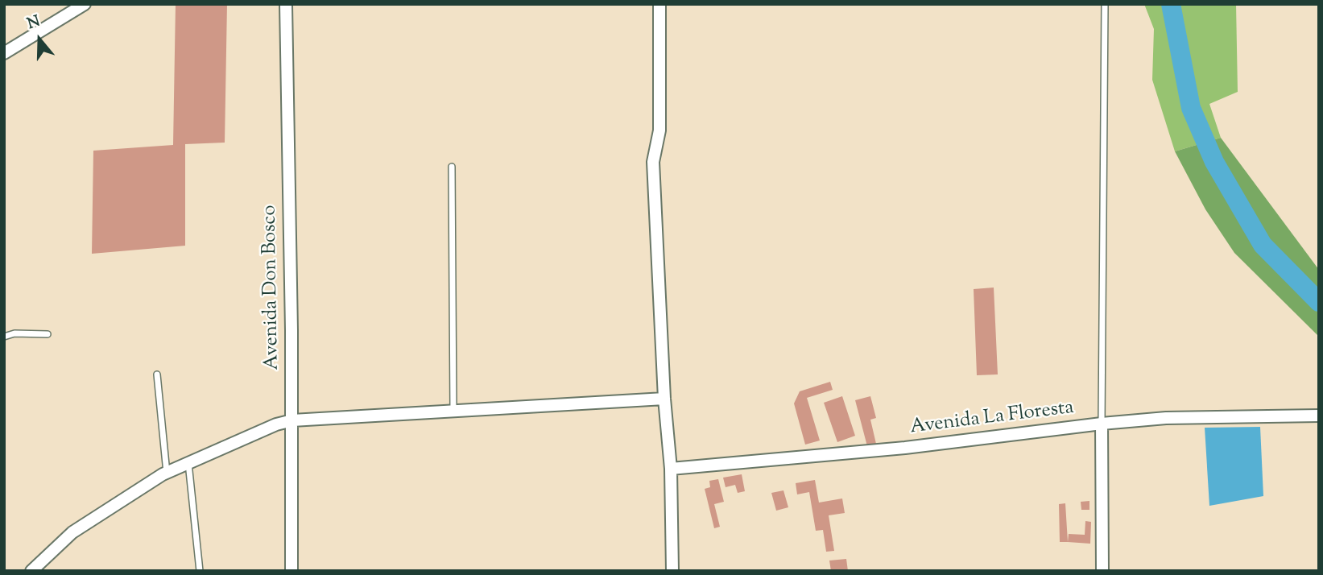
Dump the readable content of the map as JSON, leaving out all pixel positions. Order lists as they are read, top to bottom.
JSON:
{
  "streets": {
    "street": ["Avenida Don Bosco", "Avenida La Floresta"]
  },
  "north": "top"
}
